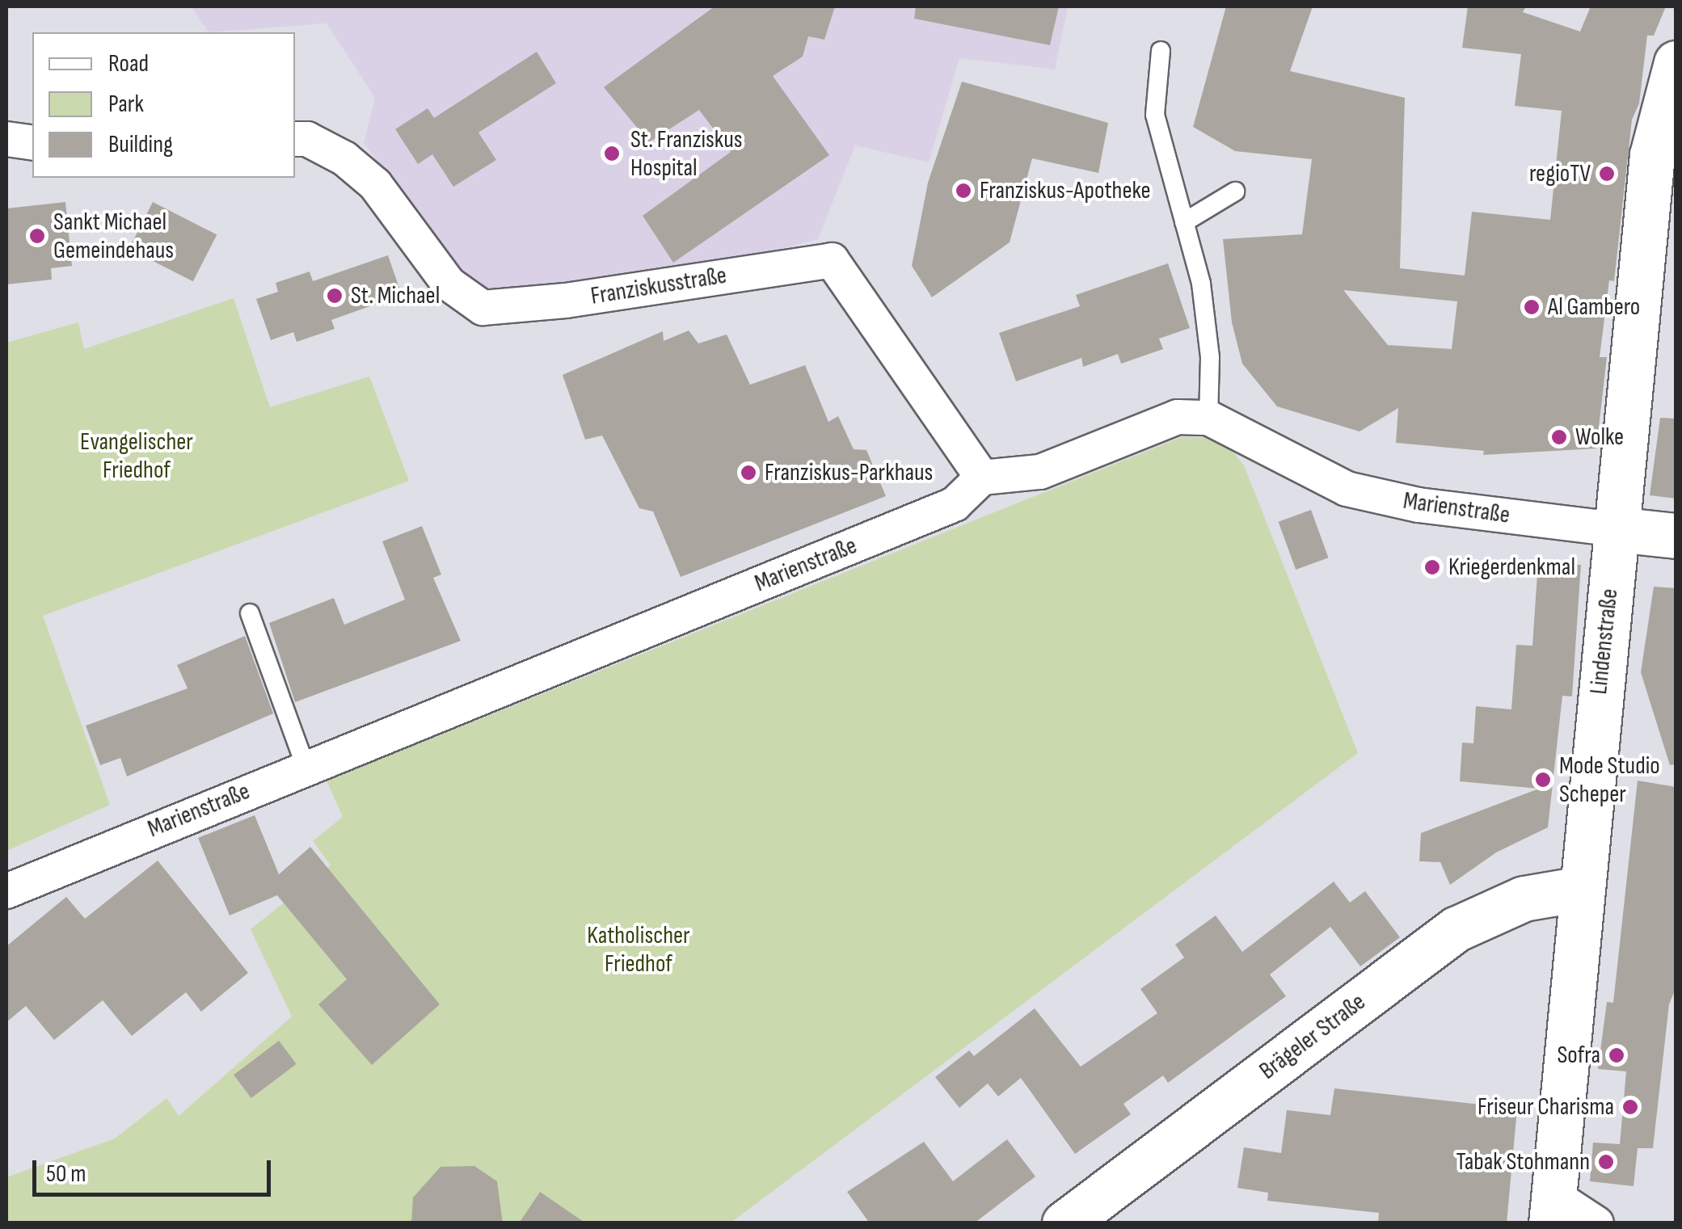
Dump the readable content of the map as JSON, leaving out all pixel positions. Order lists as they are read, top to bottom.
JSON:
{
  "streets": {
    "street": [
      "Franziskusstraße",
      "Marienstraße",
      "Lindenstraße",
      "Brägeler Straße"
    ]
  },
  "crossings": [
    ["Franziskusstraße", "Marienstraße"],
    ["Marienstraße", "Lindenstraße"],
    ["Lindenstraße", "Brägeler Straße"]
  ],
  "parks": ["Evangelischer Friedhof", "Katholischer Friedhof"],
  "places": [
    "St. Franziskus Hospital",
    "regioTV",
    "Franziskus-Apotheke",
    "Sankt Michael Gemeindehaus",
    "St. Michael",
    "Al Gambero",
    "Wolke",
    "Franziskus-Parkhaus",
    "Kriegerdenkmal",
    "Mode Studio Scheper",
    "Sofra",
    "Friseur Charisma",
    "Tabak Stohmann"
  ],
  "legend": ["Road", "Park", "Building"],
  "scale_bar": "50 m"
}
